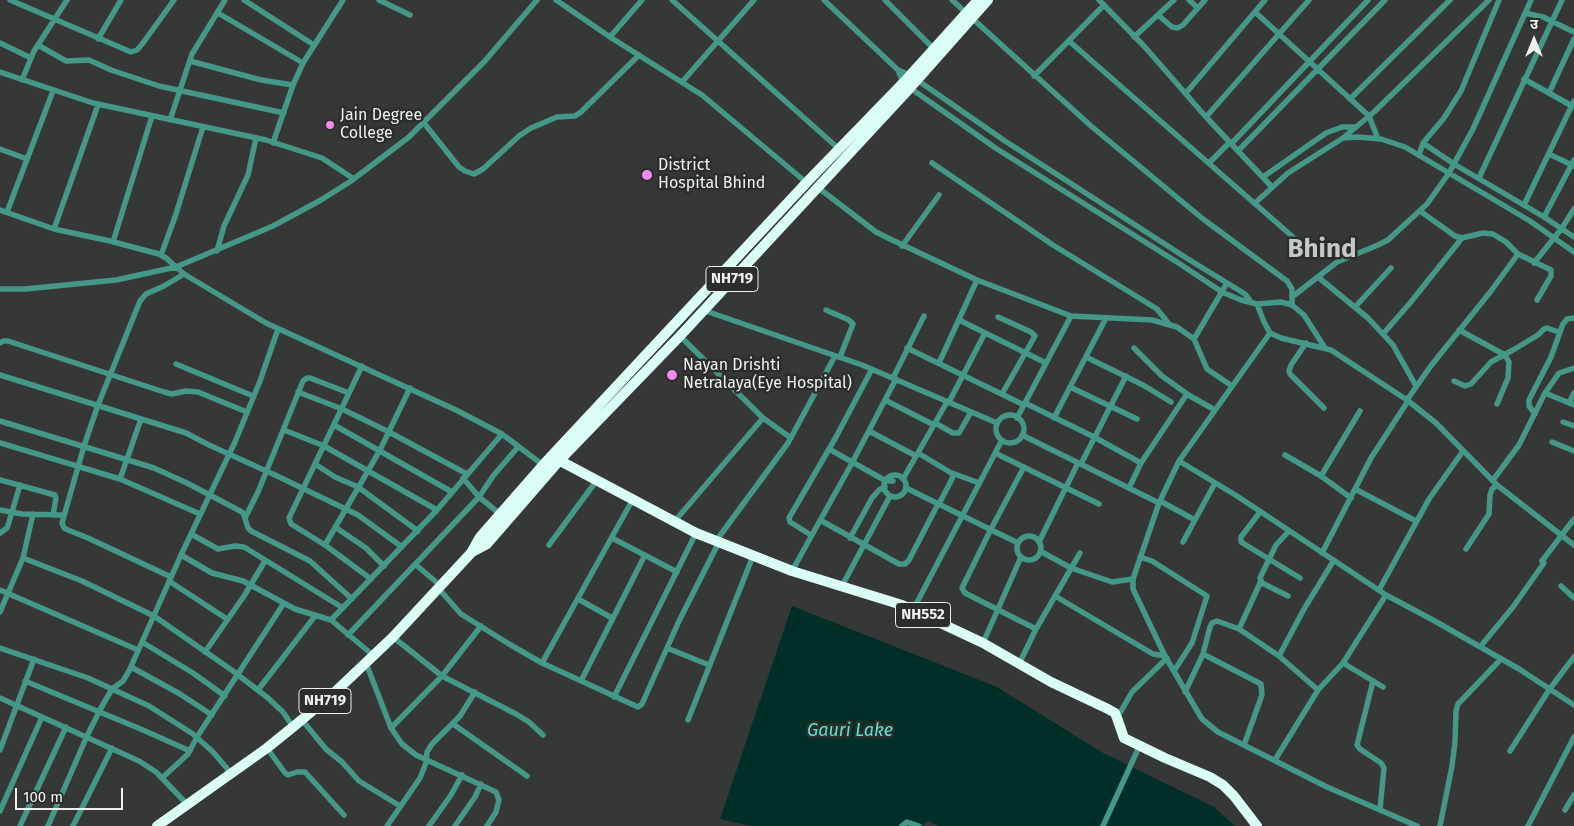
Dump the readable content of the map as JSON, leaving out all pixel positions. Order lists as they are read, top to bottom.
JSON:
{
  "streets": {
    "highway": ["NH719", "NH552"]
  },
  "crossings": [
    ["NH719", "NH552"]
  ],
  "districts": ["Bhind"],
  "water": ["Gauri Lake"],
  "places": ["Jain Degree College", "District Hospital Bhind", "Nayan Drishti Netralaya(Eye Hospital)"],
  "scale_bar": "100 m",
  "north": "top"
}
